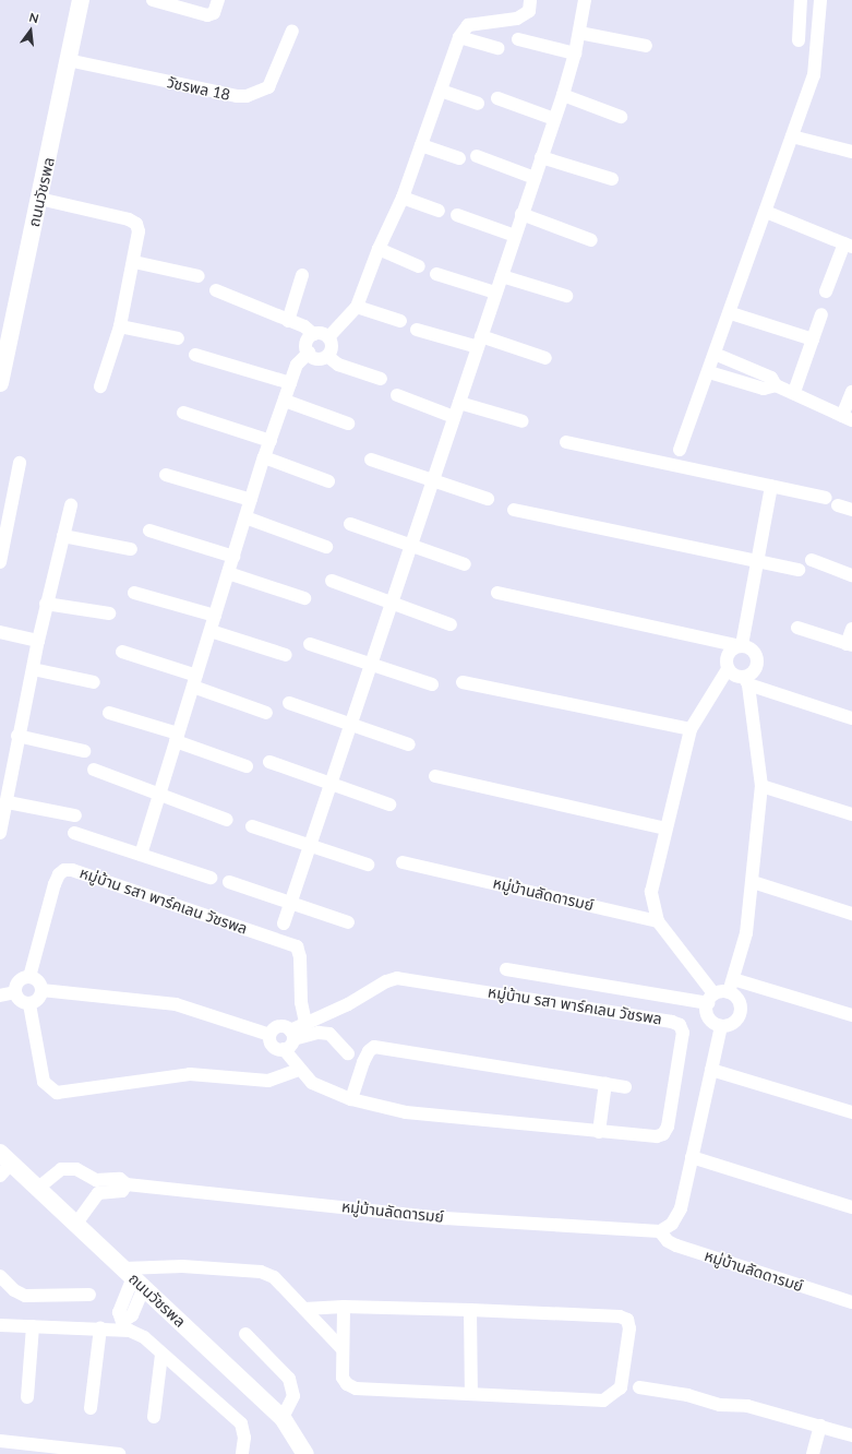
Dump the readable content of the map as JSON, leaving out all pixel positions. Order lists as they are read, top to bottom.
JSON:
{
  "streets": {
    "street": [
      "วัชรพล 18",
      "ถนนวัชรพล",
      "หมู่บ้านลัดดารมย์",
      "หมู่บ้าน รสา พาร์คเลน วัชรพล"
    ]
  },
  "crossings": [
    ["วัชรพล 18", "ถนนวัชรพล"]
  ],
  "north": "top"
}
